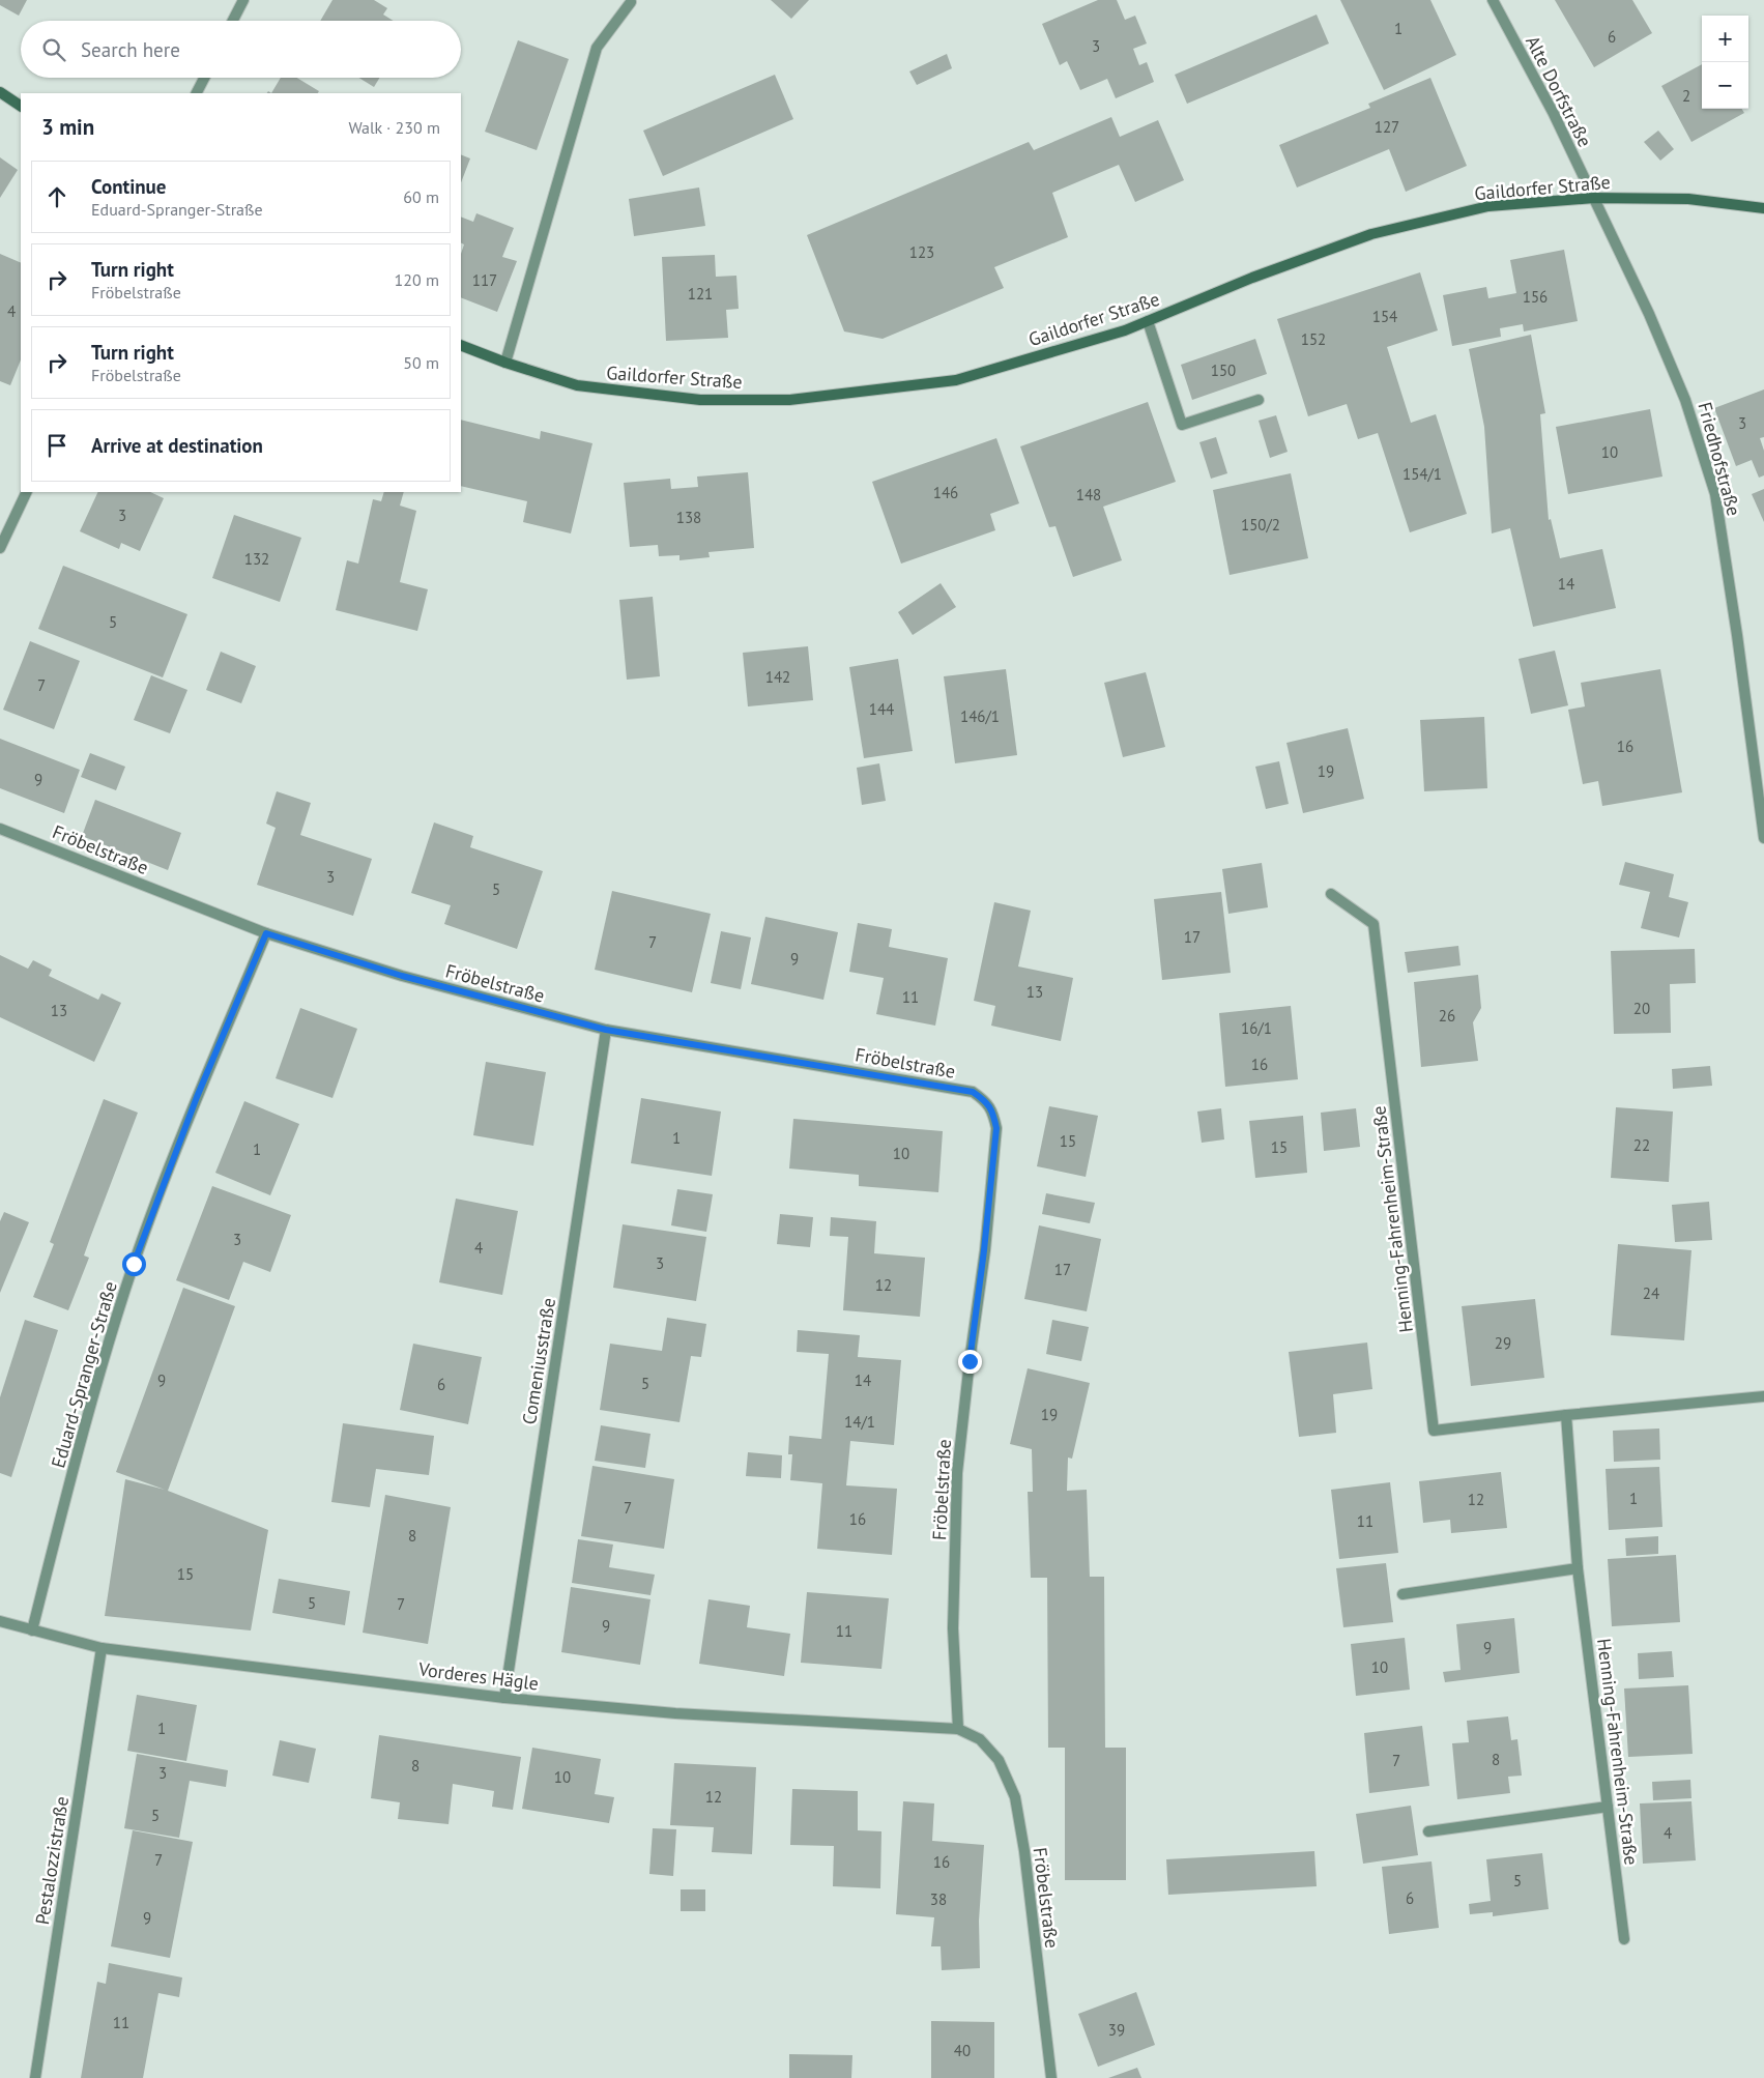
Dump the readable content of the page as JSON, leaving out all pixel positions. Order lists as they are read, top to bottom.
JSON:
{
  "streets": {
    "main road": ["Gaildorfer Straße"],
    "street": [
      "Alte Dorfstraße",
      "Friedhofstraße",
      "Fröbelstraße",
      "Henning-Fahrenheim-Straße",
      "Comeniusstraße",
      "Eduard-Spranger-Straße",
      "Vorderes Hägle",
      "Pestalozzistraße"
    ]
  },
  "crossings": [
    ["Alte Dorfstraße", "Gaildorfer Straße"],
    ["Alte Dorfstraße", "Friedhofstraße"],
    ["Gaildorfer Straße", "Friedhofstraße"],
    ["Fröbelstraße", "Comeniusstraße"],
    ["Fröbelstraße", "Eduard-Spranger-Straße"],
    ["Fröbelstraße", "Vorderes Hägle"],
    ["Comeniusstraße", "Vorderes Hägle"],
    ["Eduard-Spranger-Straße", "Vorderes Hägle"],
    ["Vorderes Hägle", "Pestalozzistraße"]
  ],
  "house_numbers": [
    "1",
    "6",
    "3",
    "2",
    "127",
    "123",
    "117",
    "121",
    "156",
    "4",
    "154",
    "152",
    "150",
    "3",
    "10",
    "154/1",
    "146",
    "148",
    "3",
    "138",
    "150/2",
    "132",
    "14",
    "5",
    "142",
    "7",
    "144",
    "146/1",
    "16",
    "19",
    "9",
    "3",
    "5",
    "17",
    "7",
    "9",
    "13",
    "11",
    "20",
    "13",
    "26",
    "16/1",
    "16",
    "1",
    "15",
    "22",
    "15",
    "1",
    "10",
    "3",
    "4",
    "3",
    "17",
    "12",
    "24",
    "29",
    "9",
    "14",
    "5",
    "6",
    "19",
    "14/1",
    "1",
    "12",
    "7",
    "16",
    "11",
    "8",
    "15",
    "5",
    "7",
    "9",
    "11",
    "9",
    "10",
    "1",
    "8",
    "7",
    "8",
    "3",
    "10",
    "12",
    "5",
    "4",
    "7",
    "16",
    "5",
    "6",
    "38",
    "9",
    "11",
    "39",
    "40"
  ],
  "page": {
    "map_buttons": ["+", "−"],
    "search": "Search here",
    "heading": ["3 min", "Walk · 230 m"],
    "list": [
      ["Continue", "Eduard-Spranger-Straße", "60 m"],
      ["Turn right", "Fröbelstraße", "120 m"],
      ["Turn right", "Fröbelstraße", "50 m"],
      "Arrive at destination"
    ]
  }
}
